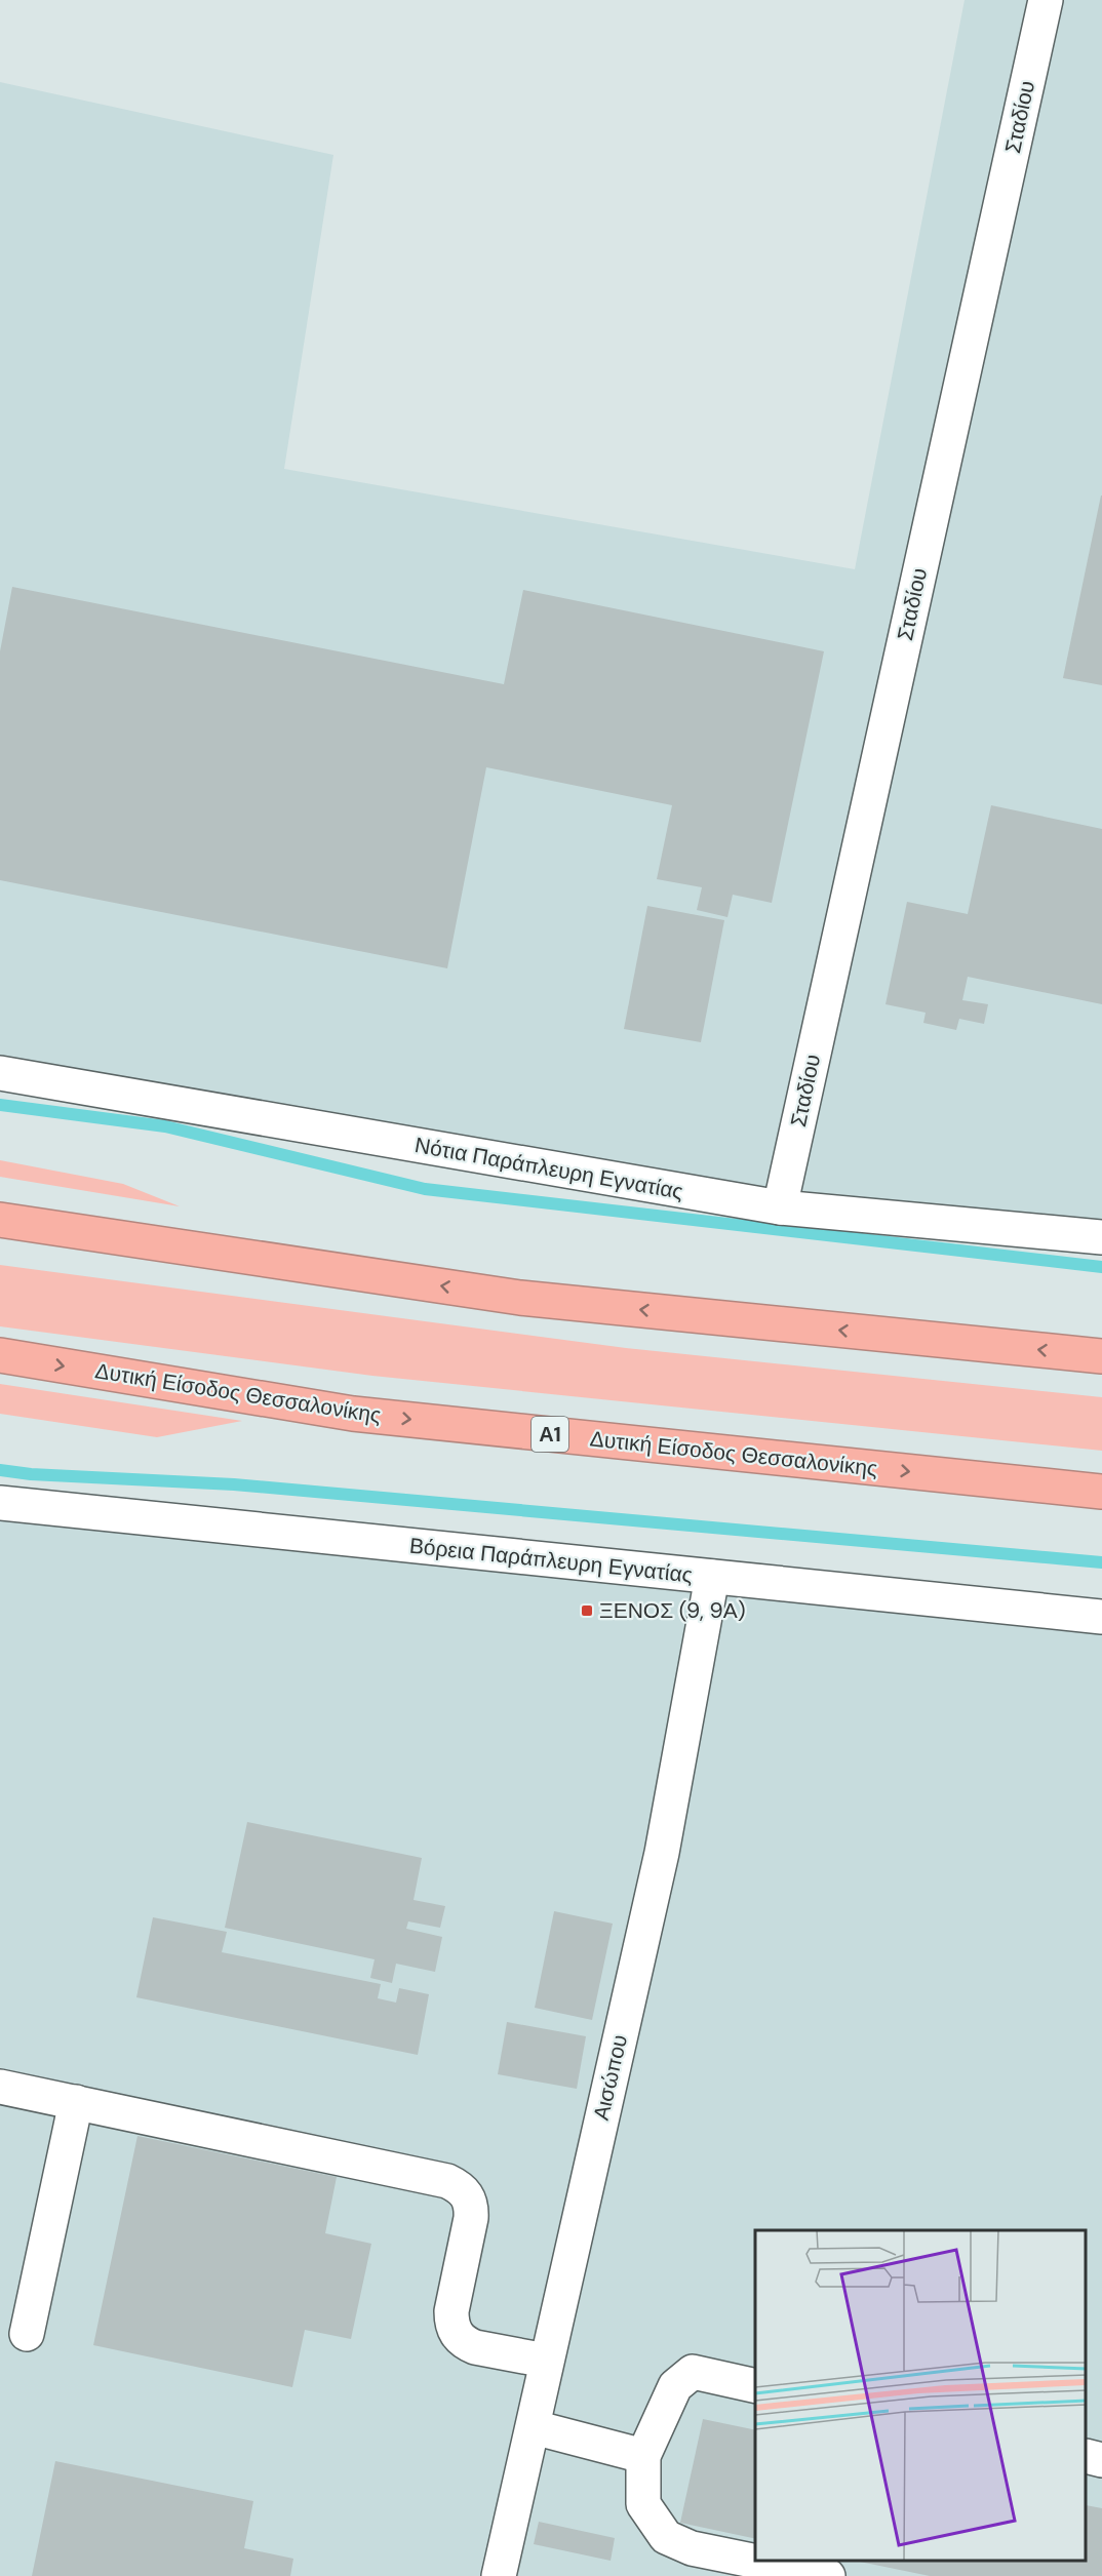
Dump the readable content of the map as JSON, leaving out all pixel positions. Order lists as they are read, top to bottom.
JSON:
{
  "streets": {
    "highway": ["Δυτική Είσοδος Θεσσαλονίκης", "Α1"],
    "street": [
      "Σταδίου",
      "Νότια Παράπλευρη Εγνατίας",
      "Βόρεια Παράπλευρη Εγνατίας",
      "Αισώπου"
    ]
  },
  "crossings": [
    ["Σταδίου", "Νότια Παράπλευρη Εγνατίας"],
    ["Βόρεια Παράπλευρη Εγνατίας", "Αισώπου"]
  ],
  "places": {
    "transit": ["ΞΕΝΟΣ (9, 9Α)"]
  }
}
